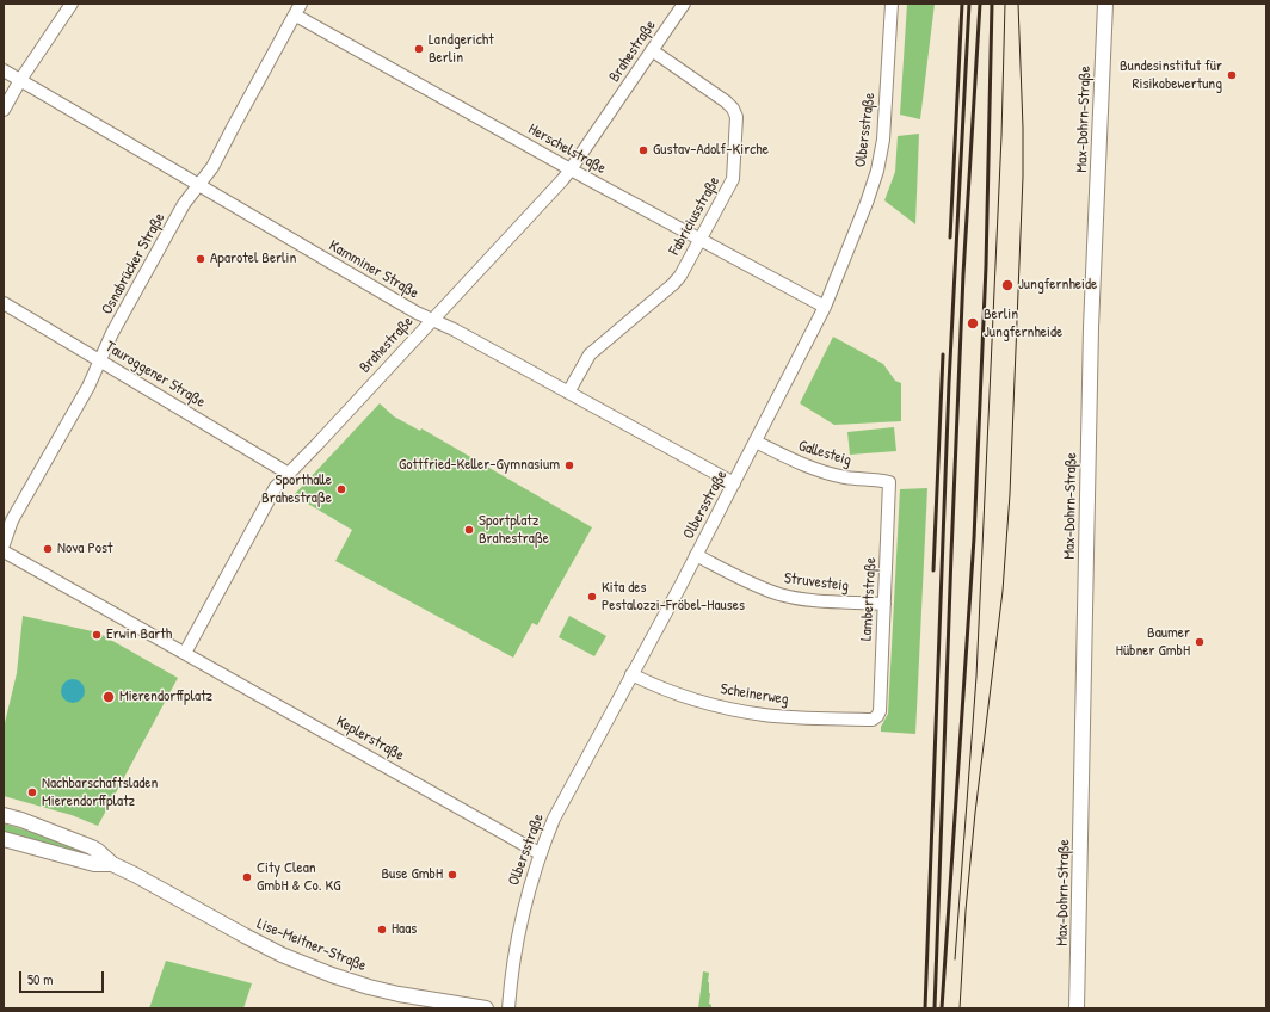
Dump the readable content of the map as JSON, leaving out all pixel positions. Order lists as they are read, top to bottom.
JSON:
{
  "streets": {
    "main road": ["Max-Dohrn-Straße", "Lise-Meitner-Straße"],
    "street": [
      "Brahestraße",
      "Olbersstraße",
      "Herschelstraße",
      "Fabriciusstraße",
      "Osnabrücker Straße",
      "Kamminer Straße",
      "Tauroggener Straße",
      "Gallesteig",
      "Struvesteig",
      "Lambertstraße",
      "Scheinerweg",
      "Keplerstraße"
    ]
  },
  "crossings": [
    ["Brahestraße", "Herschelstraße"],
    ["Brahestraße", "Fabriciusstraße"],
    ["Brahestraße", "Kamminer Straße"],
    ["Brahestraße", "Tauroggener Straße"],
    ["Brahestraße", "Keplerstraße"],
    ["Olbersstraße", "Herschelstraße"],
    ["Olbersstraße", "Kamminer Straße"],
    ["Olbersstraße", "Gallesteig"],
    ["Olbersstraße", "Struvesteig"],
    ["Olbersstraße", "Scheinerweg"],
    ["Olbersstraße", "Keplerstraße"],
    ["Herschelstraße", "Fabriciusstraße"],
    ["Herschelstraße", "Osnabrücker Straße"],
    ["Fabriciusstraße", "Kamminer Straße"],
    ["Osnabrücker Straße", "Kamminer Straße"],
    ["Osnabrücker Straße", "Tauroggener Straße"],
    ["Gallesteig", "Lambertstraße"],
    ["Struvesteig", "Lambertstraße"],
    ["Lambertstraße", "Scheinerweg"]
  ],
  "places": [
    "Landgericht Berlin",
    "Bundesinstitut für Risikobewertung",
    "Gustav-Adolf-Kirche",
    "Aparotel Berlin",
    "Jungfernheide",
    "Berlin Jungfernheide",
    "Gottfried-Keller-Gymnasium",
    "Sporthalle Brahestraße",
    "Sportplatz Brahestraße",
    "Nova Post",
    "Kita des Pestalozzi-Fröbel-Hauses",
    "Erwin Barth",
    "Baumer Hübner GmbH",
    "Mierendorffplatz",
    "Nachbarschaftsladen Mierendorffplatz",
    "Buse GmbH",
    "City Clean GmbH & Co. KG",
    "Haas"
  ],
  "scale_bar": "50 m"
}
